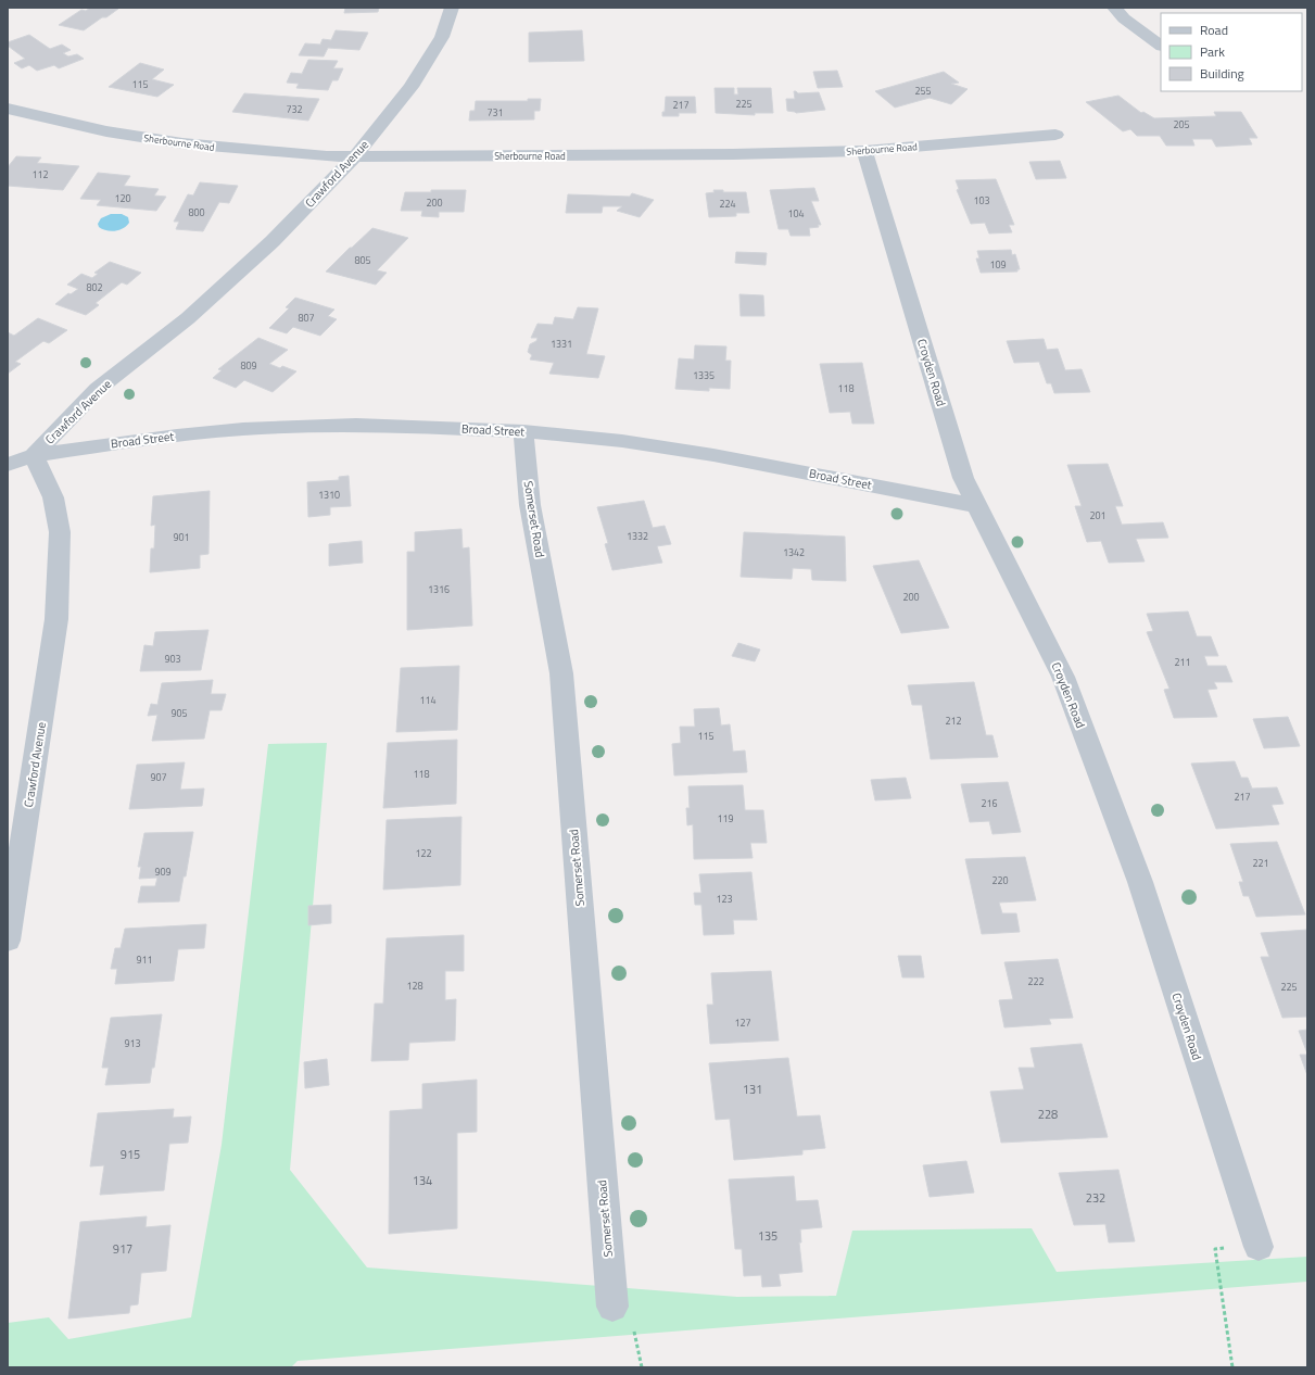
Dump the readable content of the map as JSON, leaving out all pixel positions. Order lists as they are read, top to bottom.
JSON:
{
  "streets": {
    "street": [
      "Sherbourne Road",
      "Crawford Avenue",
      "Croyden Road",
      "Broad Street",
      "Somerset Road"
    ]
  },
  "crossings": [
    ["Sherbourne Road", "Crawford Avenue"],
    ["Sherbourne Road", "Croyden Road"],
    ["Crawford Avenue", "Broad Street"],
    ["Croyden Road", "Broad Street"],
    ["Broad Street", "Somerset Road"]
  ],
  "house_numbers": [
    "115",
    "255",
    "225",
    "217",
    "732",
    "731",
    "205",
    "112",
    "120",
    "103",
    "200",
    "224",
    "800",
    "104",
    "805",
    "109",
    "802",
    "807",
    "1331",
    "809",
    "1335",
    "118",
    "1310",
    "201",
    "1332",
    "901",
    "1342",
    "1316",
    "200",
    "903",
    "211",
    "114",
    "905",
    "212",
    "115",
    "118",
    "907",
    "217",
    "216",
    "119",
    "122",
    "221",
    "909",
    "220",
    "123",
    "911",
    "222",
    "128",
    "225",
    "127",
    "913",
    "131",
    "228",
    "915",
    "134",
    "232",
    "135",
    "917"
  ],
  "legend": ["Road", "Park", "Building"]
}
